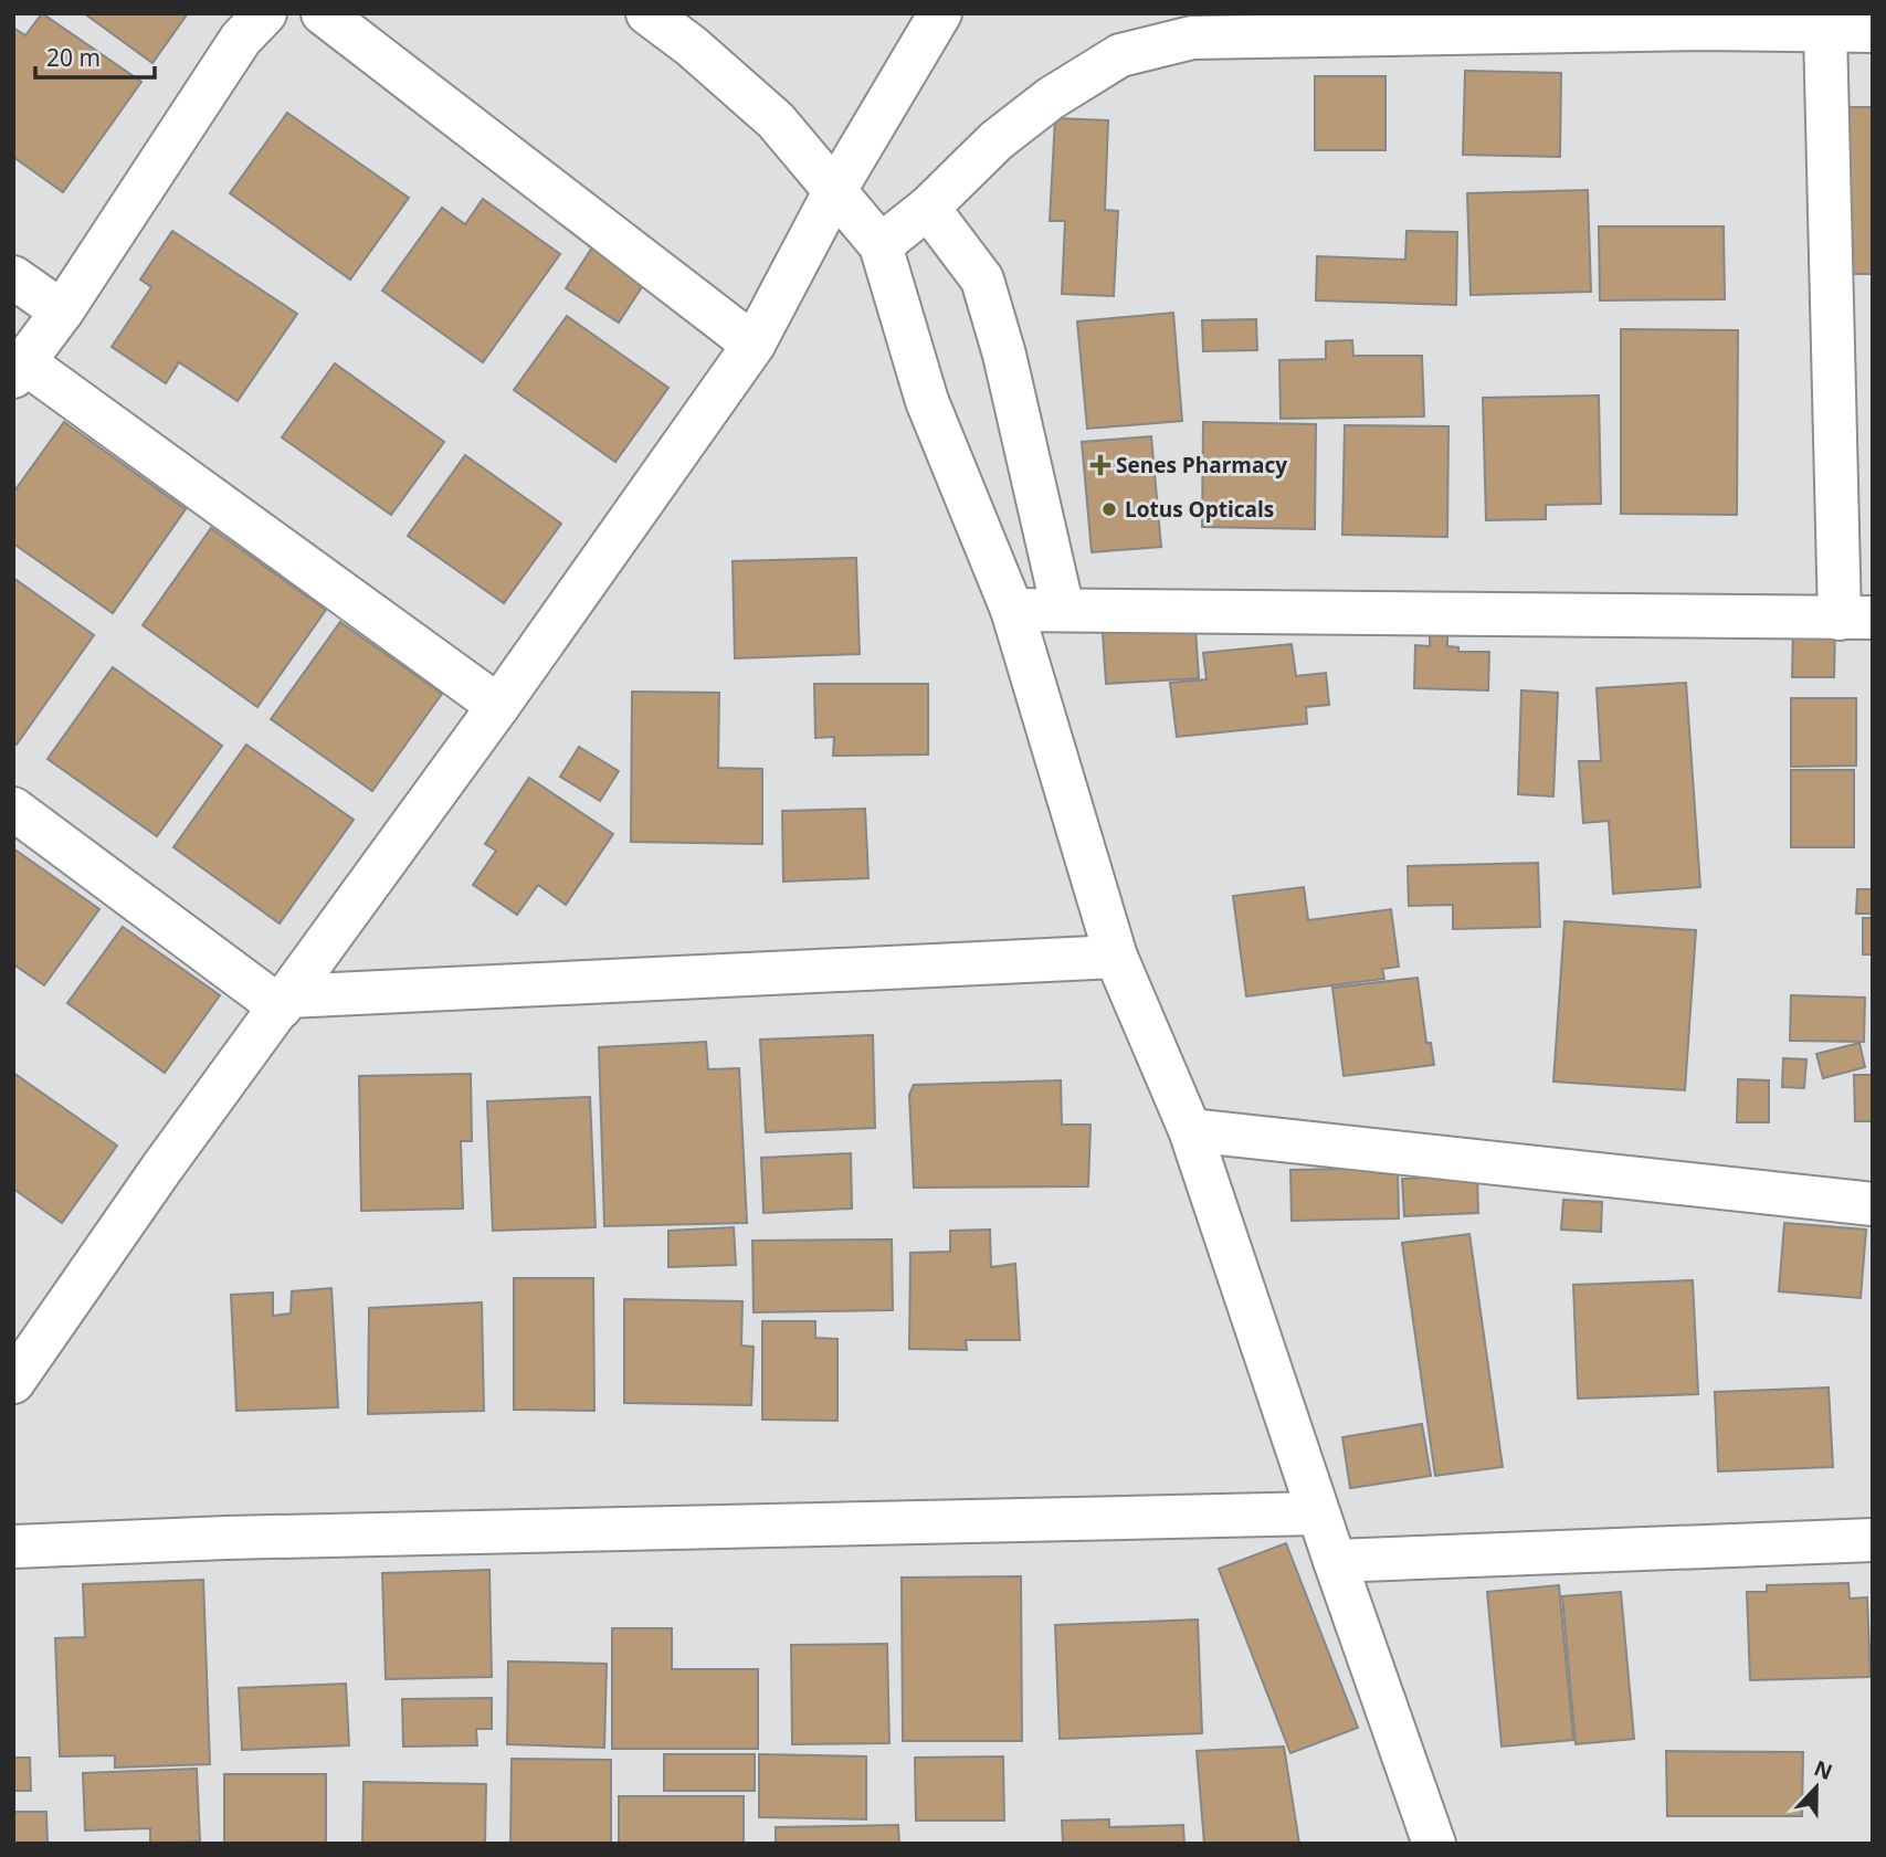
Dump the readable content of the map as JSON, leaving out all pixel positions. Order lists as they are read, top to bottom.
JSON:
{
  "places": {
    "health": ["Senes Pharmacy"],
    "other": ["Lotus Opticals"]
  },
  "scale_bar": "20 m",
  "north": "top"
}
